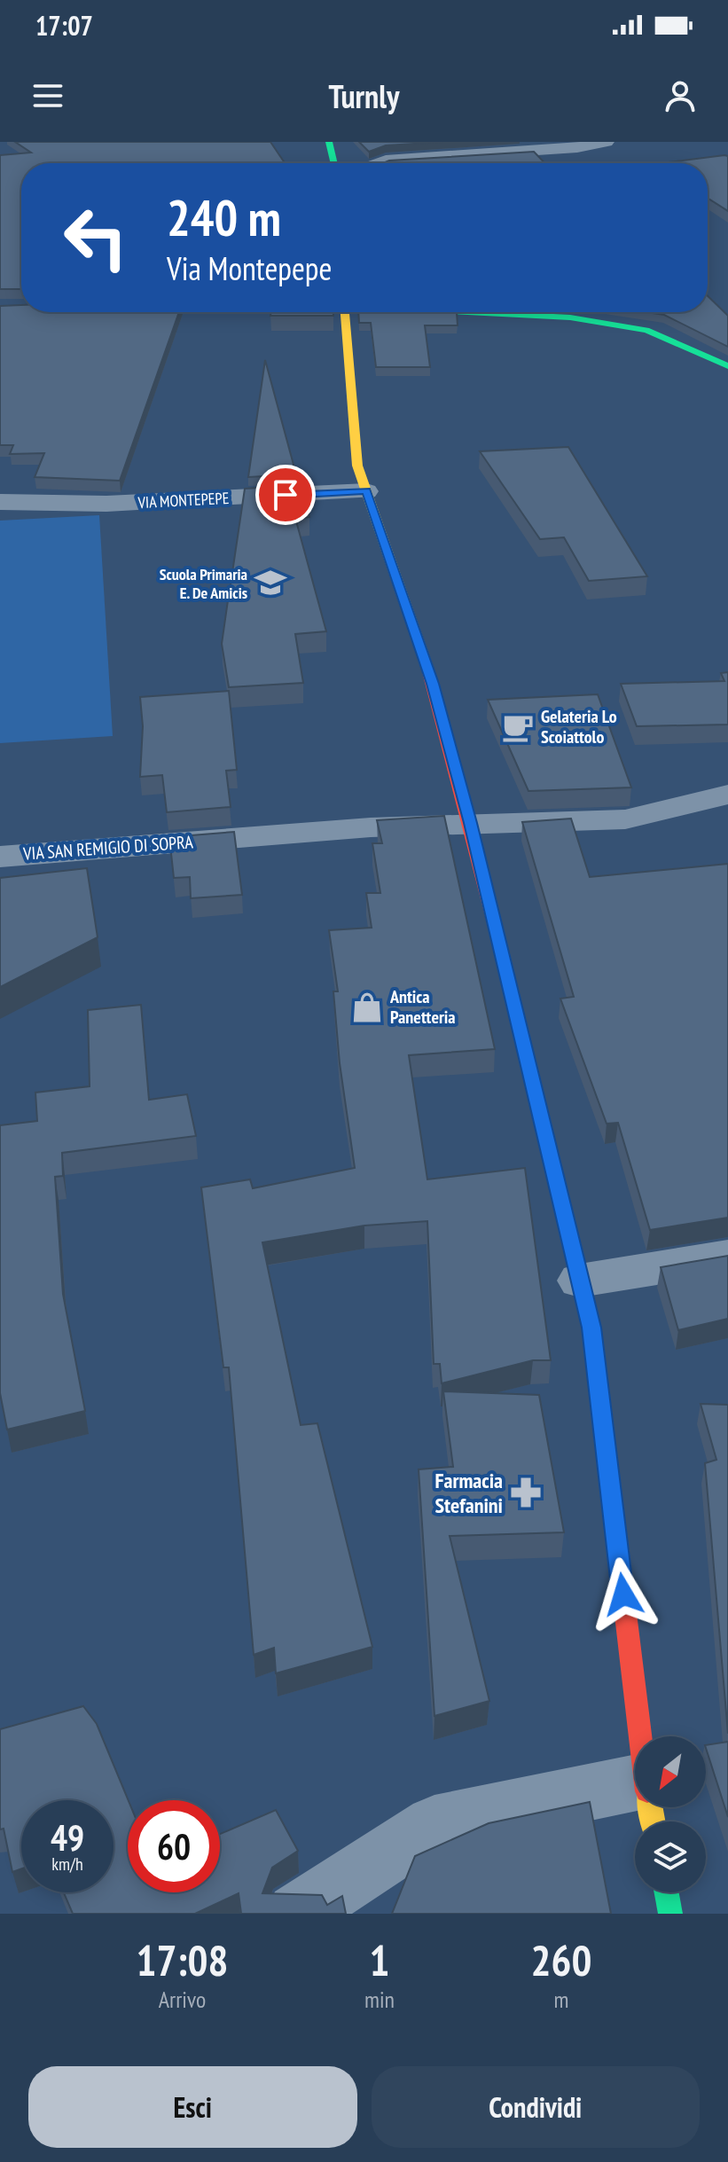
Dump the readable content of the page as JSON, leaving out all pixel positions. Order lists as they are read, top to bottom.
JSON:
{
  "streets": {
    "street": ["VIA MONTEPEPE", "VIA SAN REMIGIO DI SOPRA"]
  },
  "places": {
    "school or university": ["Scuola Primaria E. De Amicis"],
    "cafe": ["Gelateria Lo Scoiattolo"],
    "shop": ["Antica Panetteria"],
    "pharmacy": ["Farmacia Stefanini"]
  },
  "north": "bottom left",
  "page": {
    "status": "17:07",
    "header": "Turnly",
    "turn": ["240 m", "Via Montepepe"],
    "speed": "49 km/h",
    "limit": "60",
    "eta": [
      "17:08",
      "Arrivo",
      "1",
      "min",
      "260",
      "m"
    ],
    "buttons": ["Esci", "Condividi"]
  }
}
